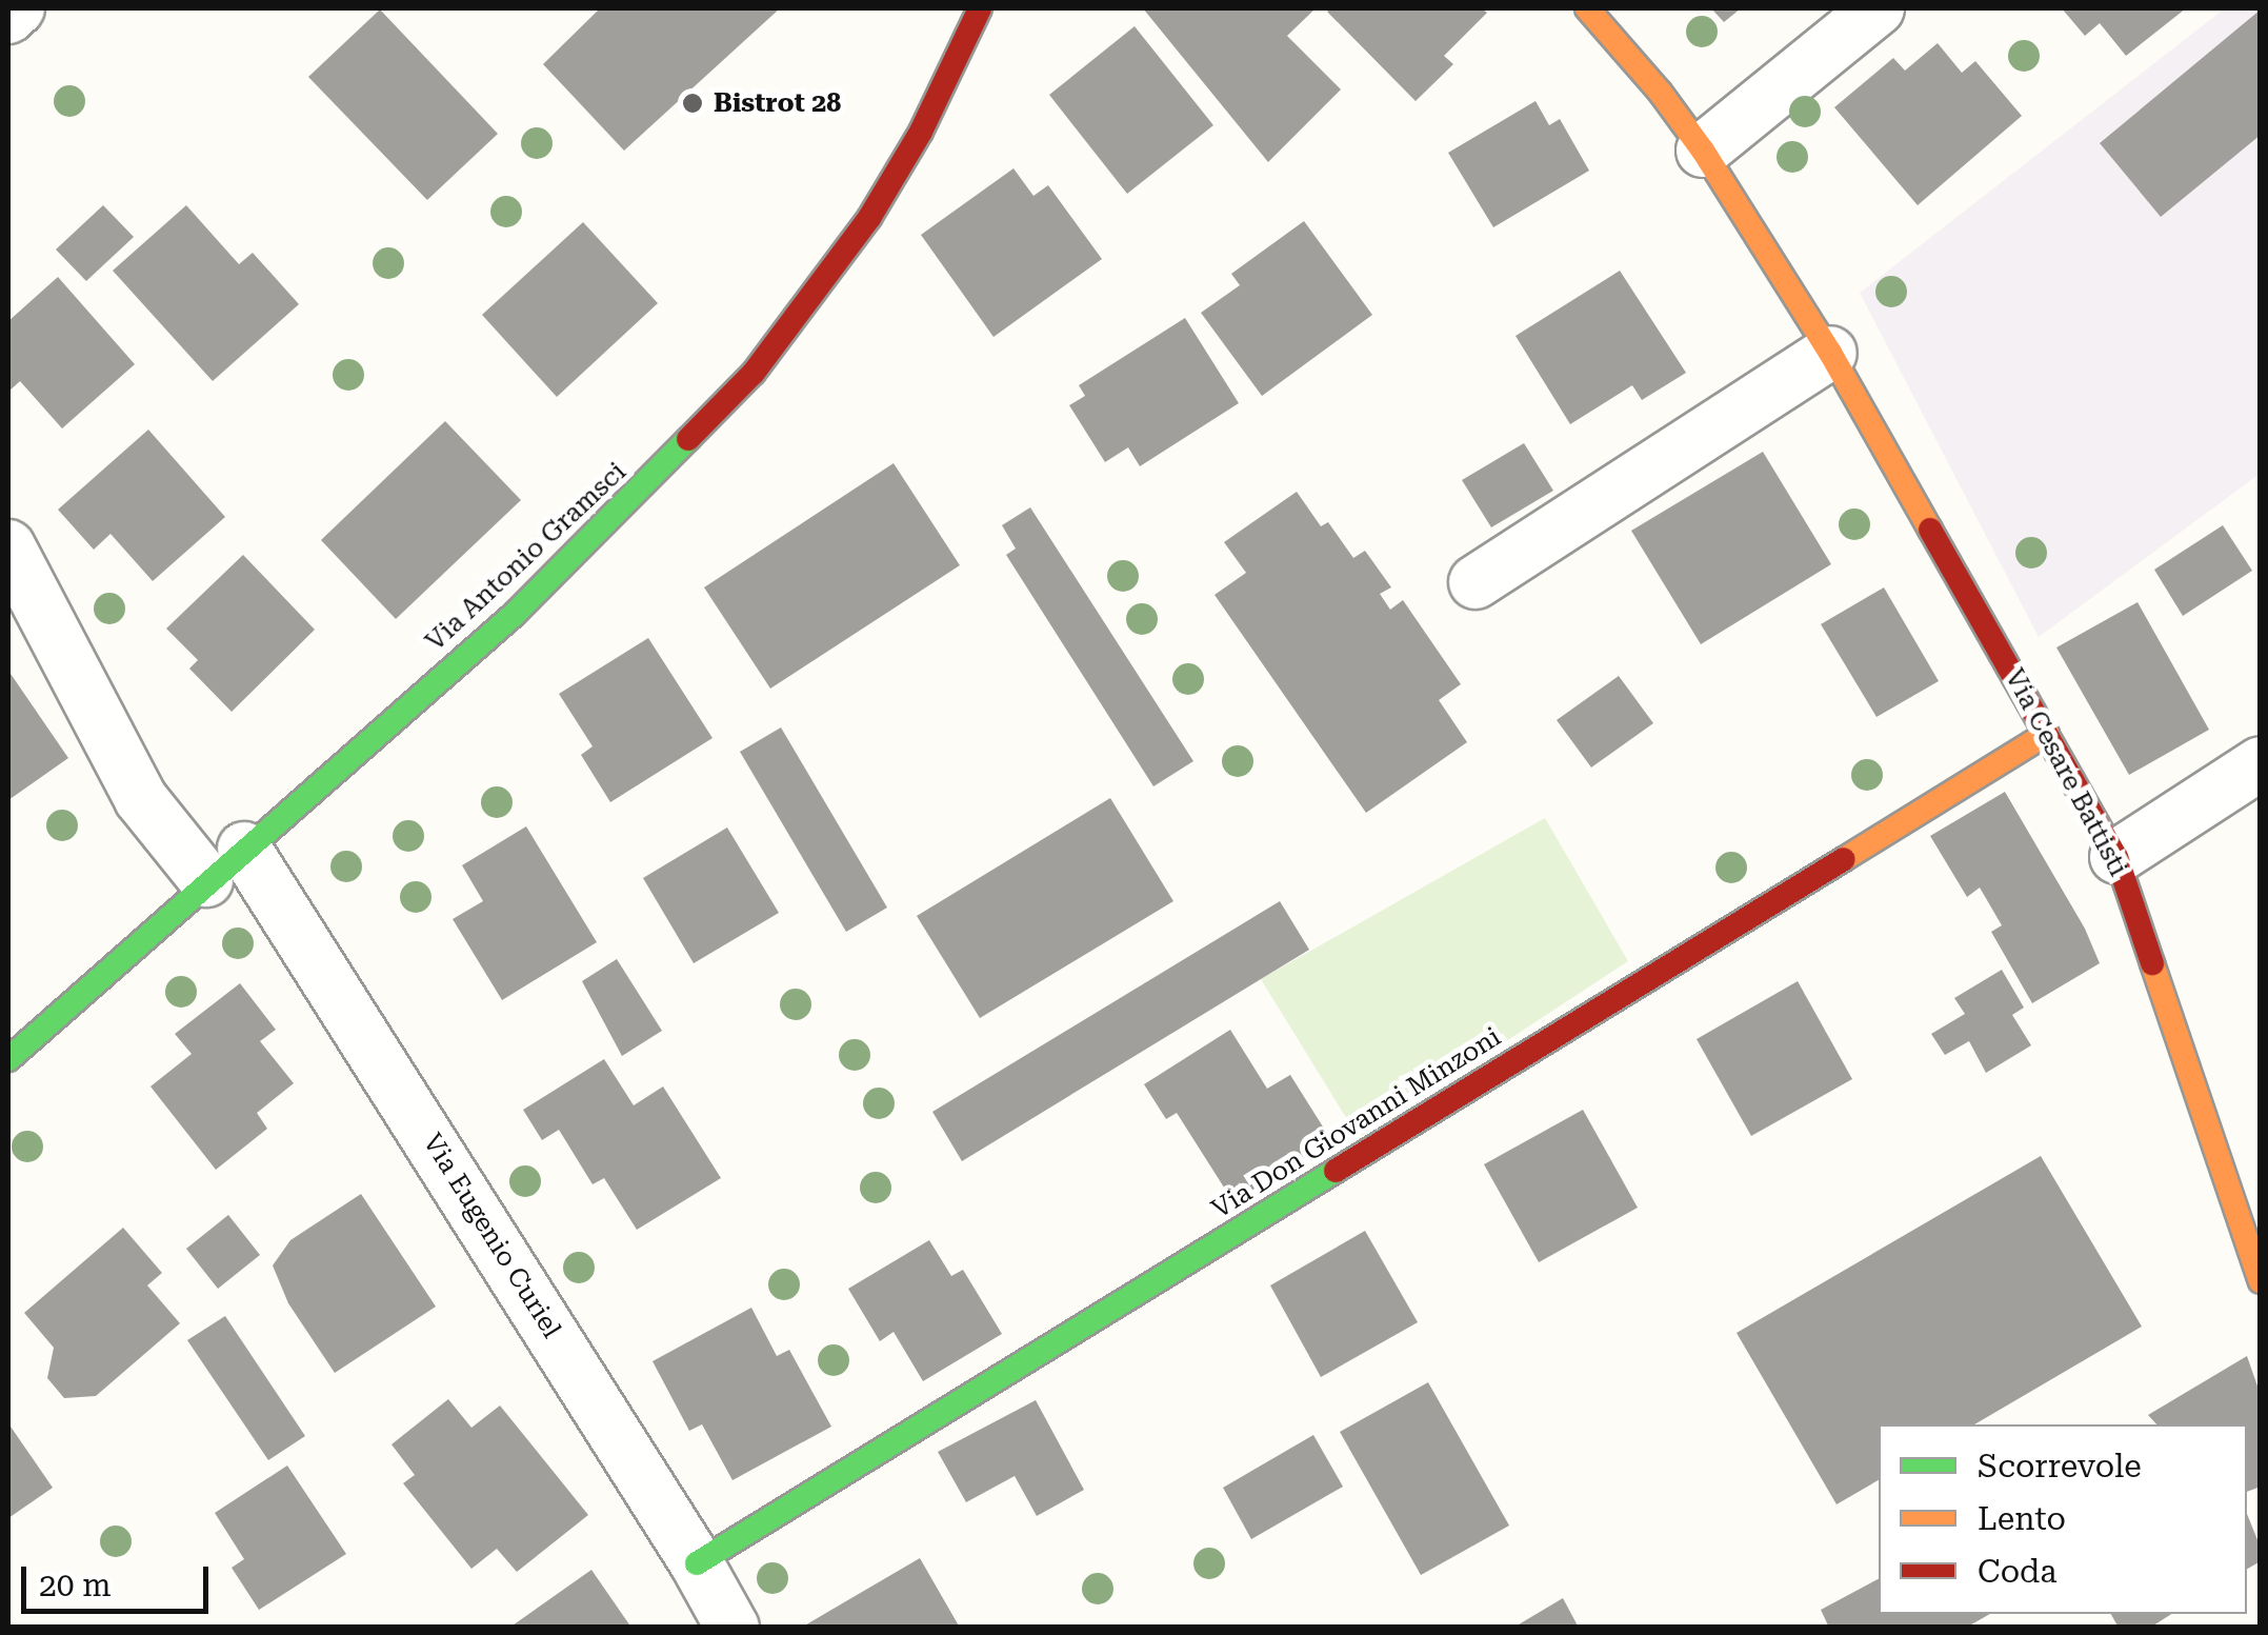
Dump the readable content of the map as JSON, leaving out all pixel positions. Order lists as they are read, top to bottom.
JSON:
{
  "streets": {
    "street": [
      "Via Antonio Gramsci",
      "Via Cesare Battisti",
      "Via Don Giovanni Minzoni",
      "Via Eugenio Curiel"
    ]
  },
  "crossings": [
    ["Via Antonio Gramsci", "Via Eugenio Curiel"],
    ["Via Cesare Battisti", "Via Don Giovanni Minzoni"],
    ["Via Don Giovanni Minzoni", "Via Eugenio Curiel"]
  ],
  "places": ["Bistrot 28"],
  "legend": ["Scorrevole", "Lento", "Coda"],
  "scale_bar": "20 m"
}
